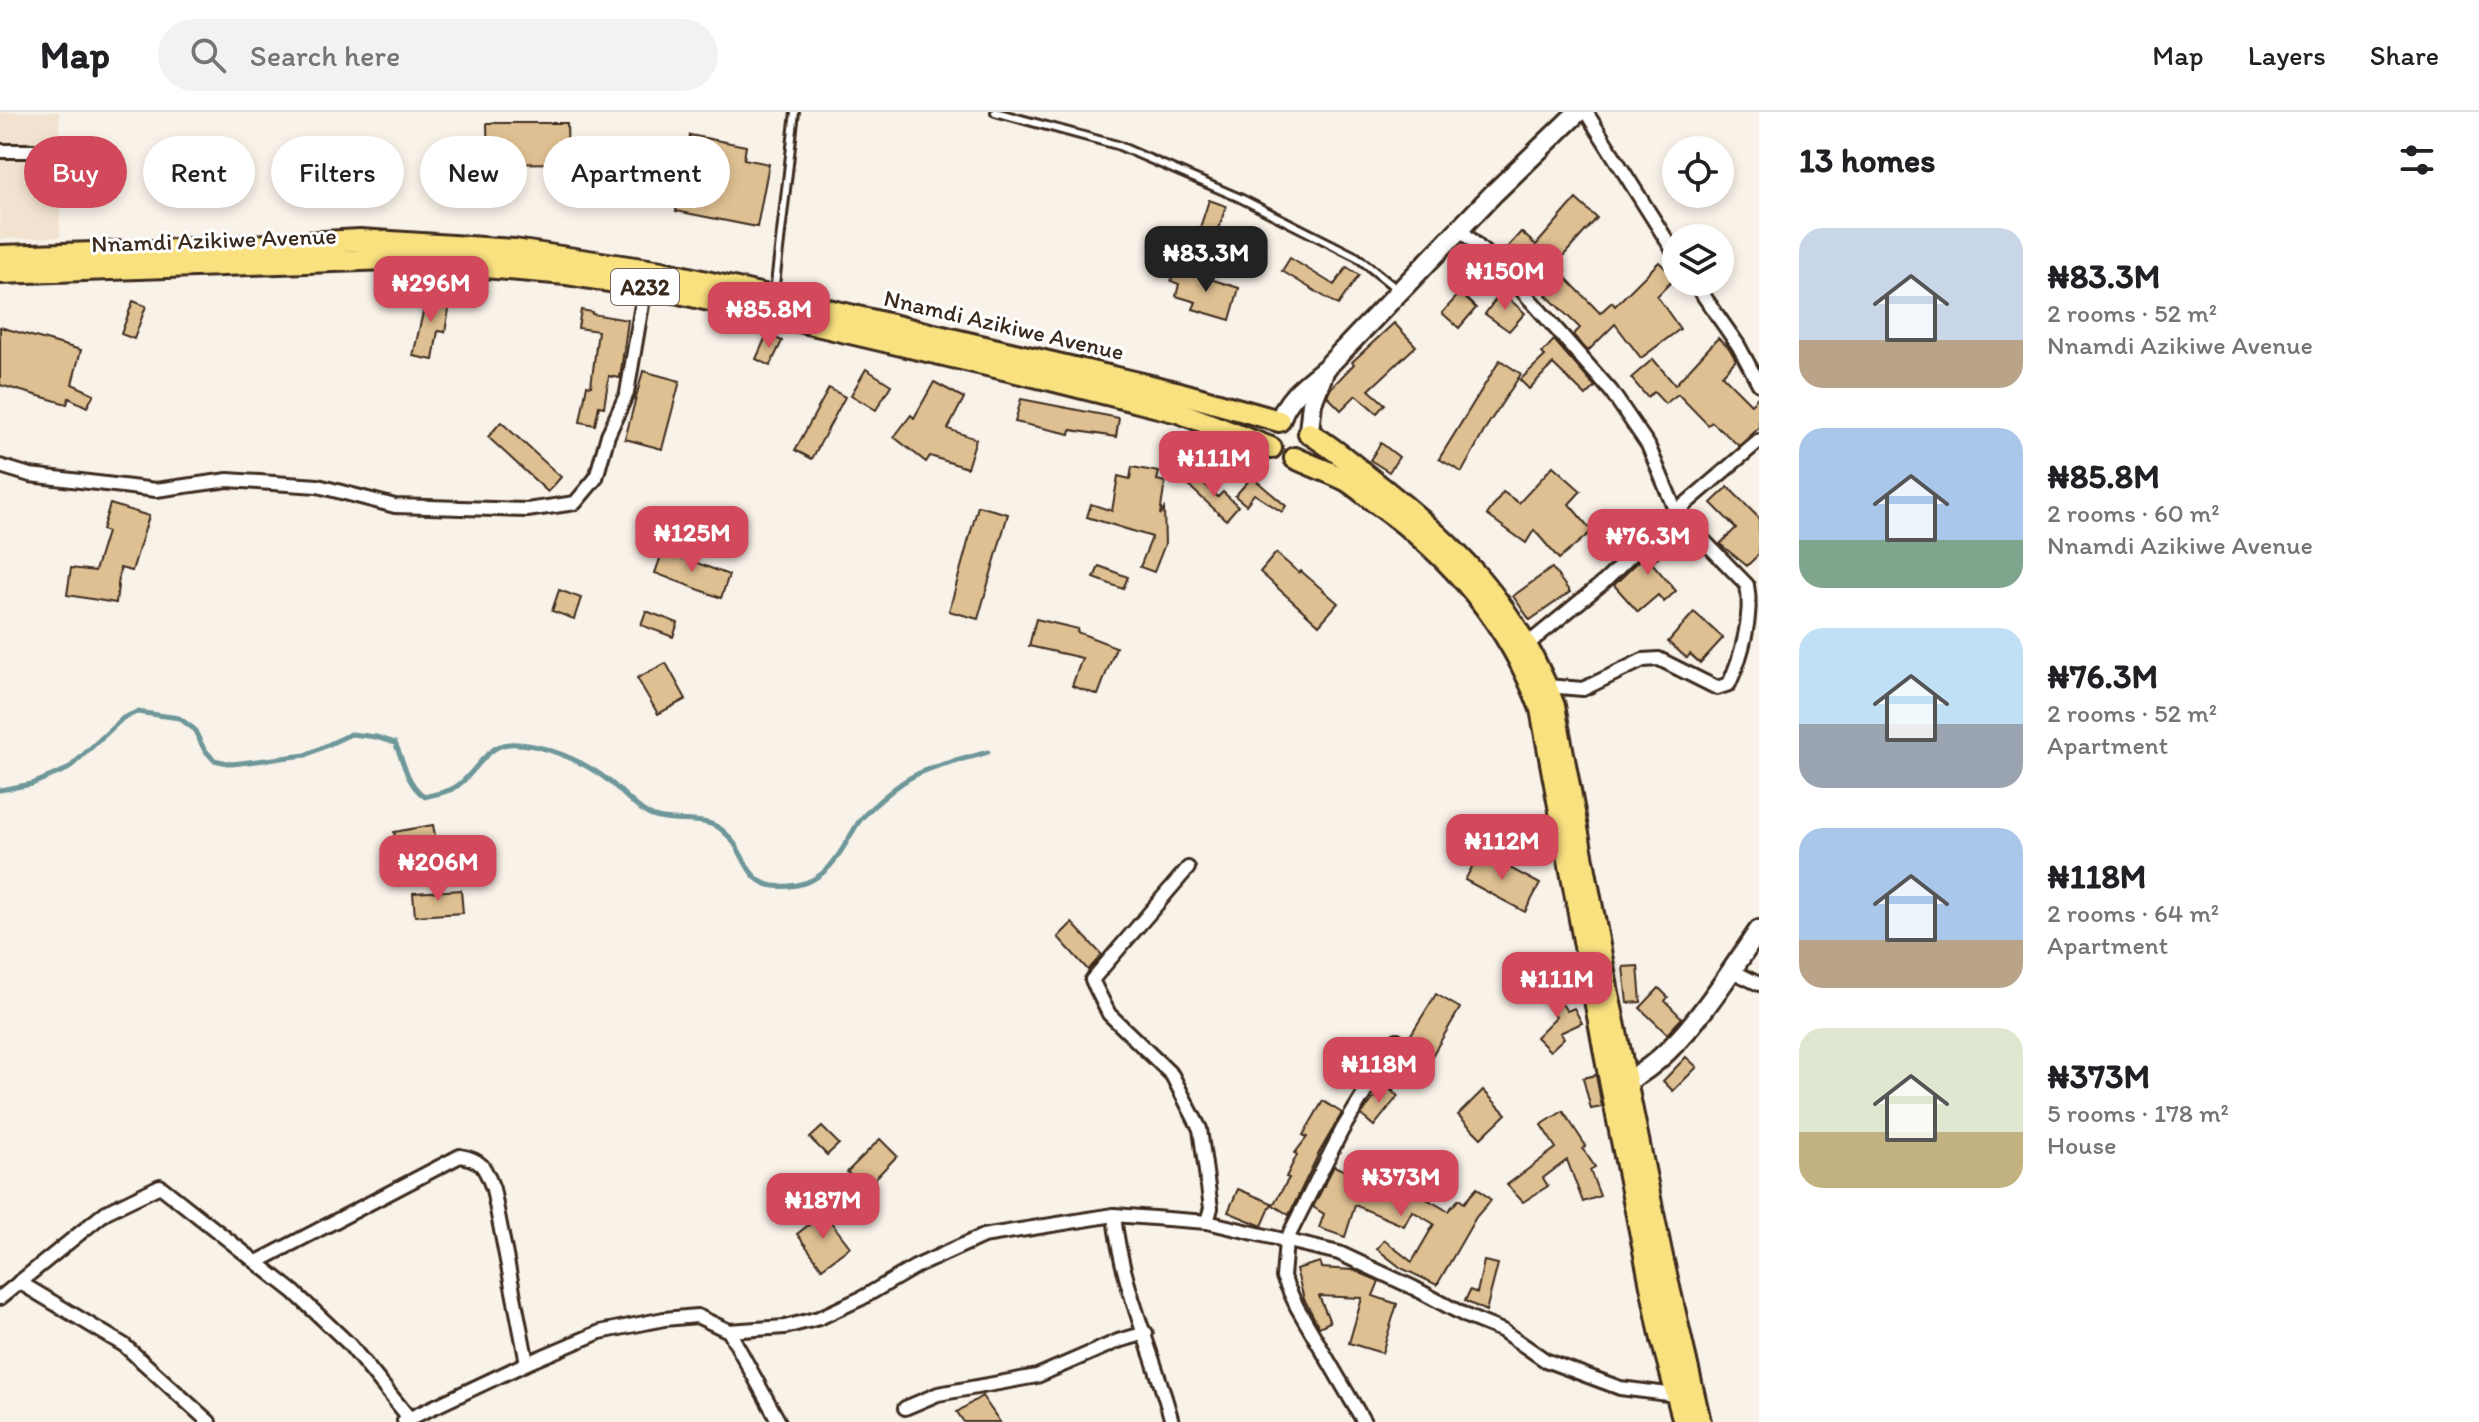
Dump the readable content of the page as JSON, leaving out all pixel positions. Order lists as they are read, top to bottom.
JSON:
{
  "streets": {
    "main road": ["Nnamdi Azikiwe Avenue", "A232"]
  },
  "crossings": [
    ["Nnamdi Azikiwe Avenue", "A232"]
  ],
  "page": {
    "header": "Map",
    "search": "Search here",
    "nav": ["Map", "Layers", "Share"],
    "heading": "13 homes",
    "chip": [
      "Buy",
      "Rent",
      "Filters",
      "New",
      "Apartment"
    ],
    "list": [
      {
        "name": "₦83.3M",
        "note": "2 rooms · 52 m² · Nnamdi Azikiwe Avenue"
      },
      {
        "name": "₦85.8M",
        "note": "2 rooms · 60 m² · Nnamdi Azikiwe Avenue"
      },
      {
        "name": "₦76.3M",
        "note": "2 rooms · 52 m² · Apartment"
      },
      {
        "name": "₦118M",
        "note": "2 rooms · 64 m² · Apartment"
      },
      {
        "name": "₦373M",
        "note": "5 rooms · 178 m² · House"
      }
    ],
    "price": [
      "₦83.3M",
      "₦150M",
      "₦296M",
      "₦85.8M",
      "₦111M",
      "₦125M",
      "₦76.3M",
      "₦112M",
      "₦206M",
      "₦111M",
      "₦118M",
      "₦373M",
      "₦187M"
    ]
  }
}
